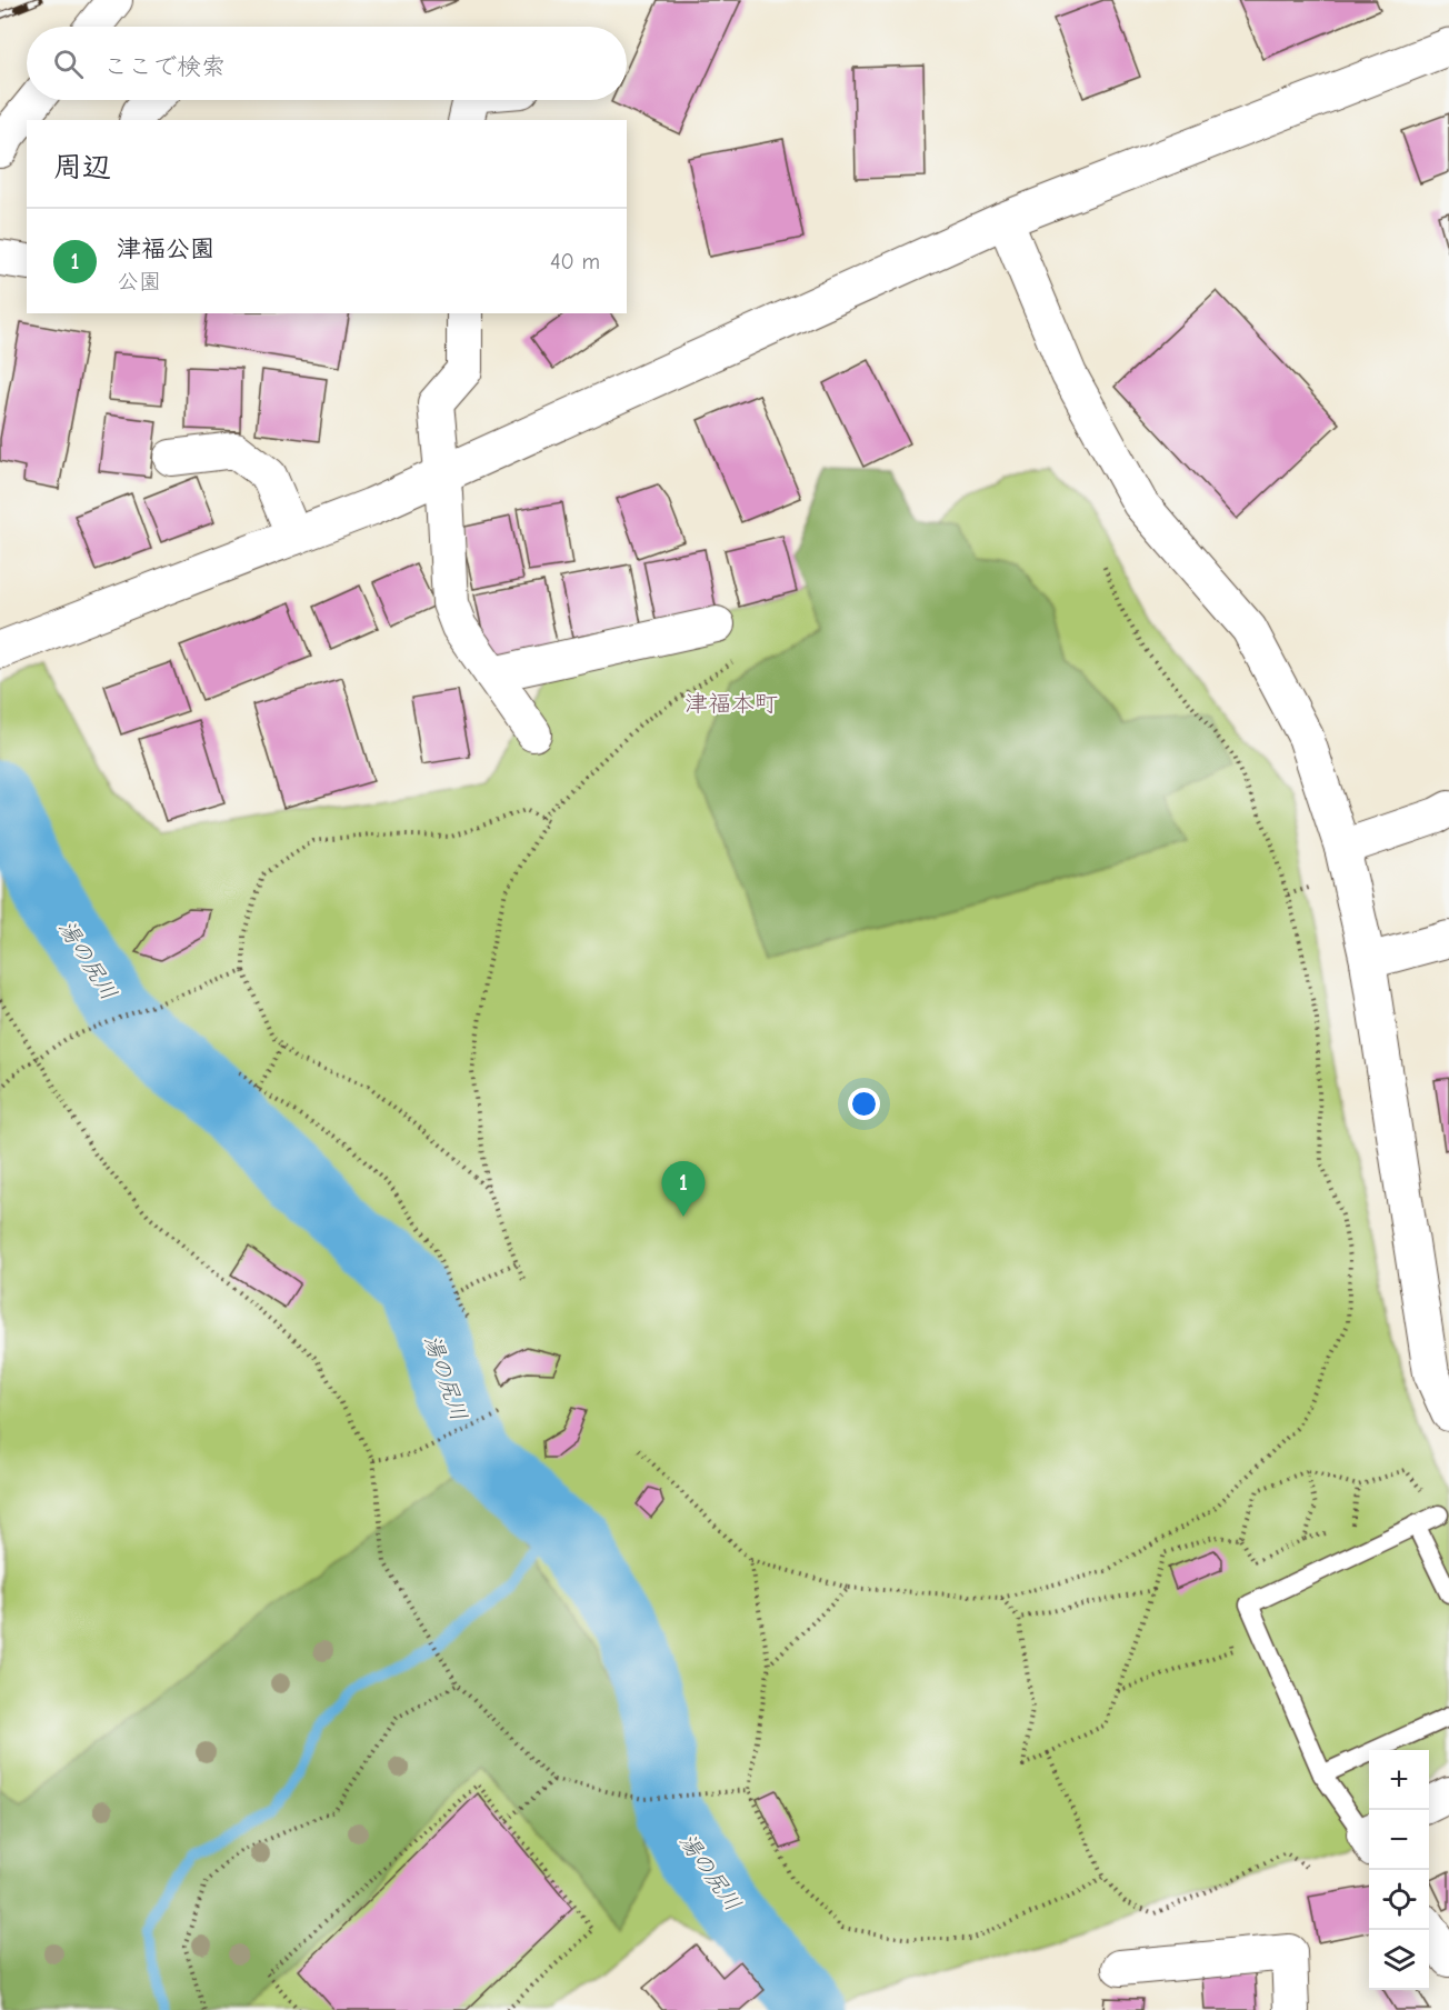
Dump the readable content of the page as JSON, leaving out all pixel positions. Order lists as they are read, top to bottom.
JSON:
{
  "districts": ["津福本町"],
  "water": ["湯の尻川"],
  "page": {
    "search": "ここで検索",
    "heading": "周辺",
    "list": [
      {
        "mark": "1",
        "name": "津福公園",
        "note": "公園",
        "value": "40 m"
      }
    ],
    "pins": "1",
    "map_buttons": ["+", "−"]
  }
}
